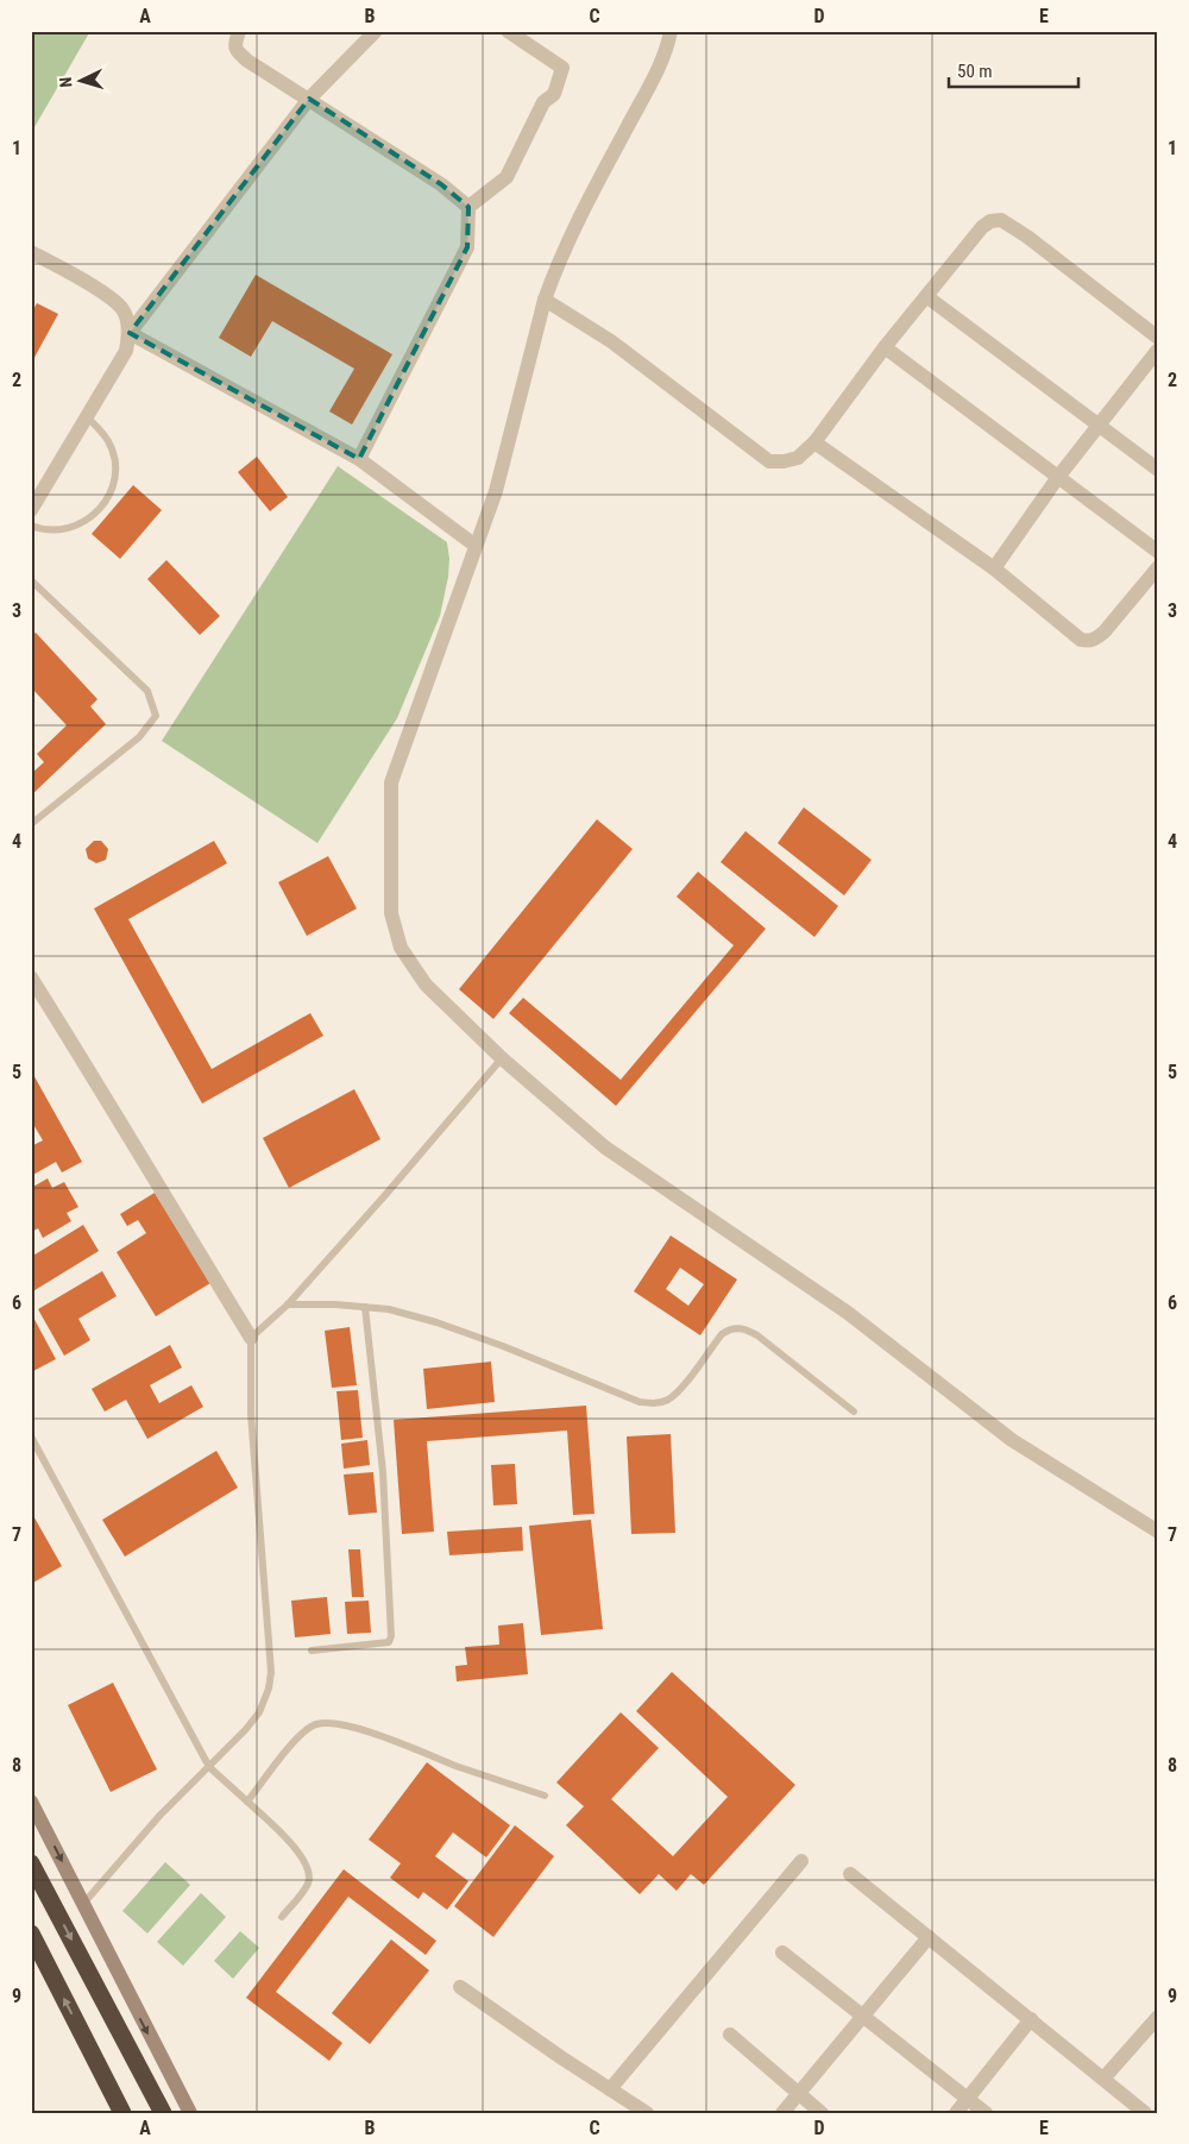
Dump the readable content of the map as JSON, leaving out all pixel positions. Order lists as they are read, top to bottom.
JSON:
{
  "scale_bar": "50 m",
  "north": "left",
  "grid": {
    "columns": [
      "A",
      "B",
      "C",
      "D",
      "E"
    ],
    "rows": [
      "1",
      "2",
      "3",
      "4",
      "5",
      "6",
      "7",
      "8",
      "9"
    ]
  }
}
